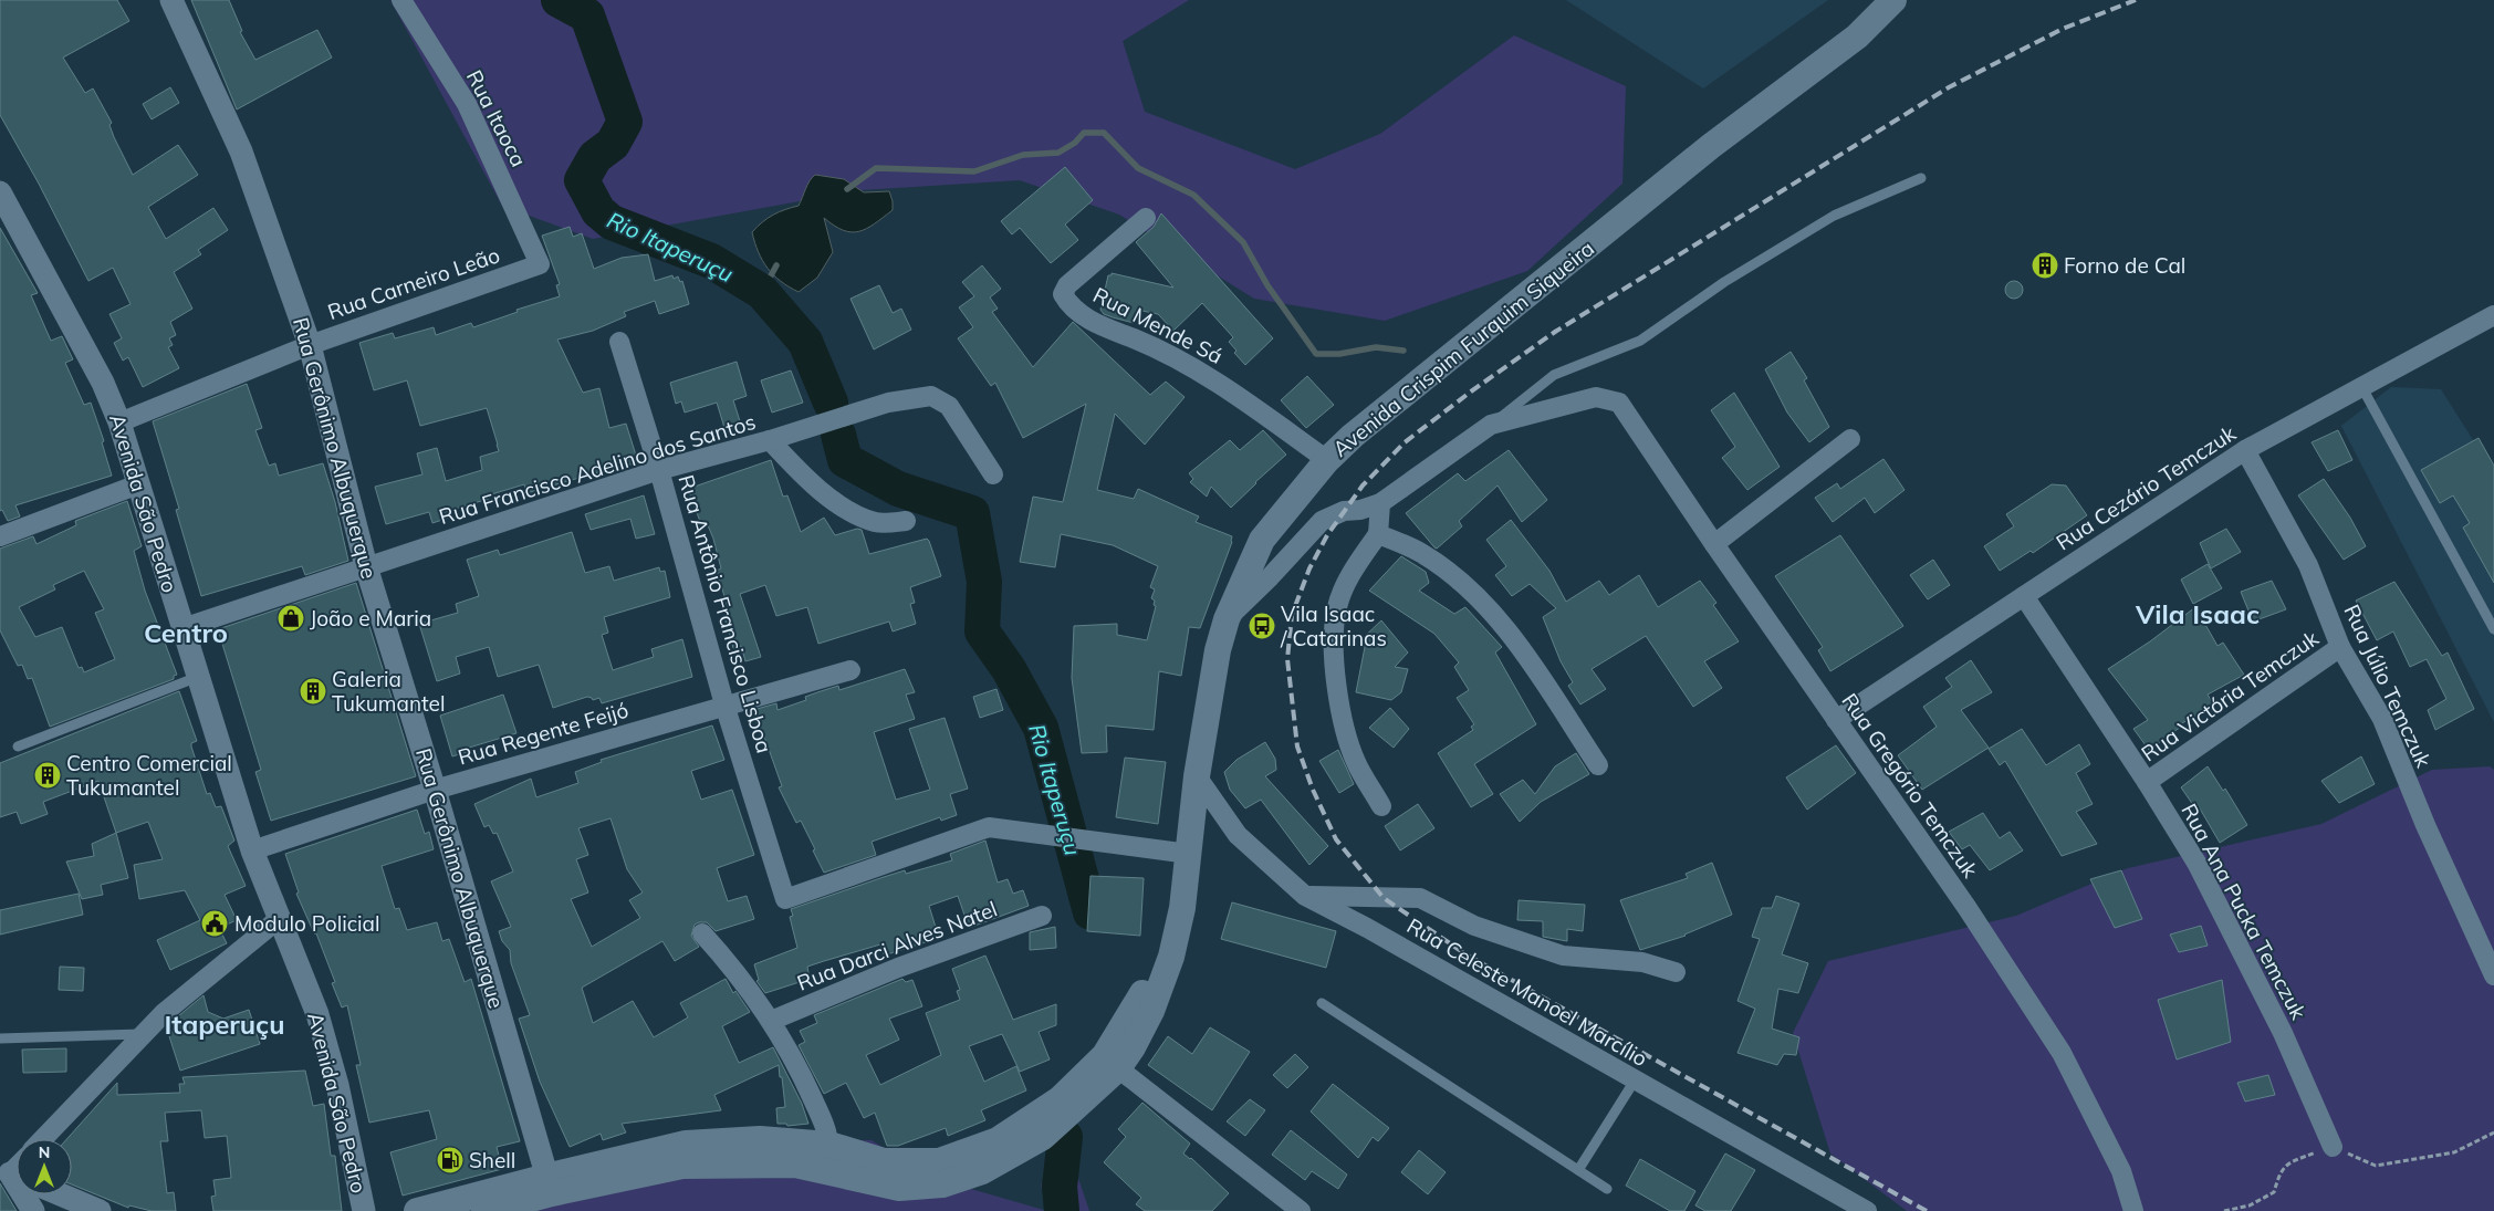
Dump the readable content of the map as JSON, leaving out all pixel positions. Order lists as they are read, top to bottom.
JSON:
{
  "streets": {
    "main road": ["Avenida Crispim Furquim Siqueira"],
    "street": [
      "Rua Itaoca",
      "Rua Carneiro Leão",
      "Rua Mende Sá",
      "Rua Gerônimo Albuquerque",
      "Rua Francisco Adelino dos Santos",
      "Rua Cezário Temczuk",
      "Avenida São Pedro",
      "Rua Antônio Francisco Lisboa",
      "Rua Júlio Temczuk",
      "Rua Victória Temczuk",
      "Rua Regente Feijó",
      "Rua Gregório Temczuk",
      "Rua Ana Pucka Temczuk",
      "Rua Darci Alves Natel",
      "Rua Celeste Manoel Marcílio"
    ]
  },
  "crossings": [
    ["Rua Itaoca", "Rua Carneiro Leão"],
    ["Rua Carneiro Leão", "Rua Gerônimo Albuquerque"],
    ["Rua Carneiro Leão", "Avenida São Pedro"],
    ["Rua Mende Sá", "Avenida Crispim Furquim Siqueira"],
    ["Avenida Crispim Furquim Siqueira", "Rua Gerônimo Albuquerque"],
    ["Avenida Crispim Furquim Siqueira", "Rua Antônio Francisco Lisboa"],
    ["Avenida Crispim Furquim Siqueira", "Rua Celeste Manoel Marcílio"],
    ["Rua Gerônimo Albuquerque", "Rua Francisco Adelino dos Santos"],
    ["Rua Gerônimo Albuquerque", "Rua Regente Feijó"],
    ["Rua Francisco Adelino dos Santos", "Avenida São Pedro"],
    ["Rua Francisco Adelino dos Santos", "Rua Antônio Francisco Lisboa"],
    ["Rua Cezário Temczuk", "Rua Júlio Temczuk"],
    ["Rua Cezário Temczuk", "Rua Gregório Temczuk"],
    ["Rua Cezário Temczuk", "Rua Ana Pucka Temczuk"],
    ["Avenida São Pedro", "Rua Regente Feijó"],
    ["Rua Antônio Francisco Lisboa", "Rua Regente Feijó"],
    ["Rua Júlio Temczuk", "Rua Victória Temczuk"],
    ["Rua Victória Temczuk", "Rua Ana Pucka Temczuk"]
  ],
  "districts": ["Vila Isaac", "Centro", "Itaperuçu"],
  "water": ["Rio Itaperuçu"],
  "places": {
    "building": ["Forno de Cal", "Galeria Tukumantel", "Centro Comercial Tukumantel"],
    "shop": ["João e Maria"],
    "bus stop": ["Vila Isaac / Catarinas"],
    "public building": ["Modulo Policial"],
    "fuel station": ["Shell"]
  },
  "north": "top"
}
